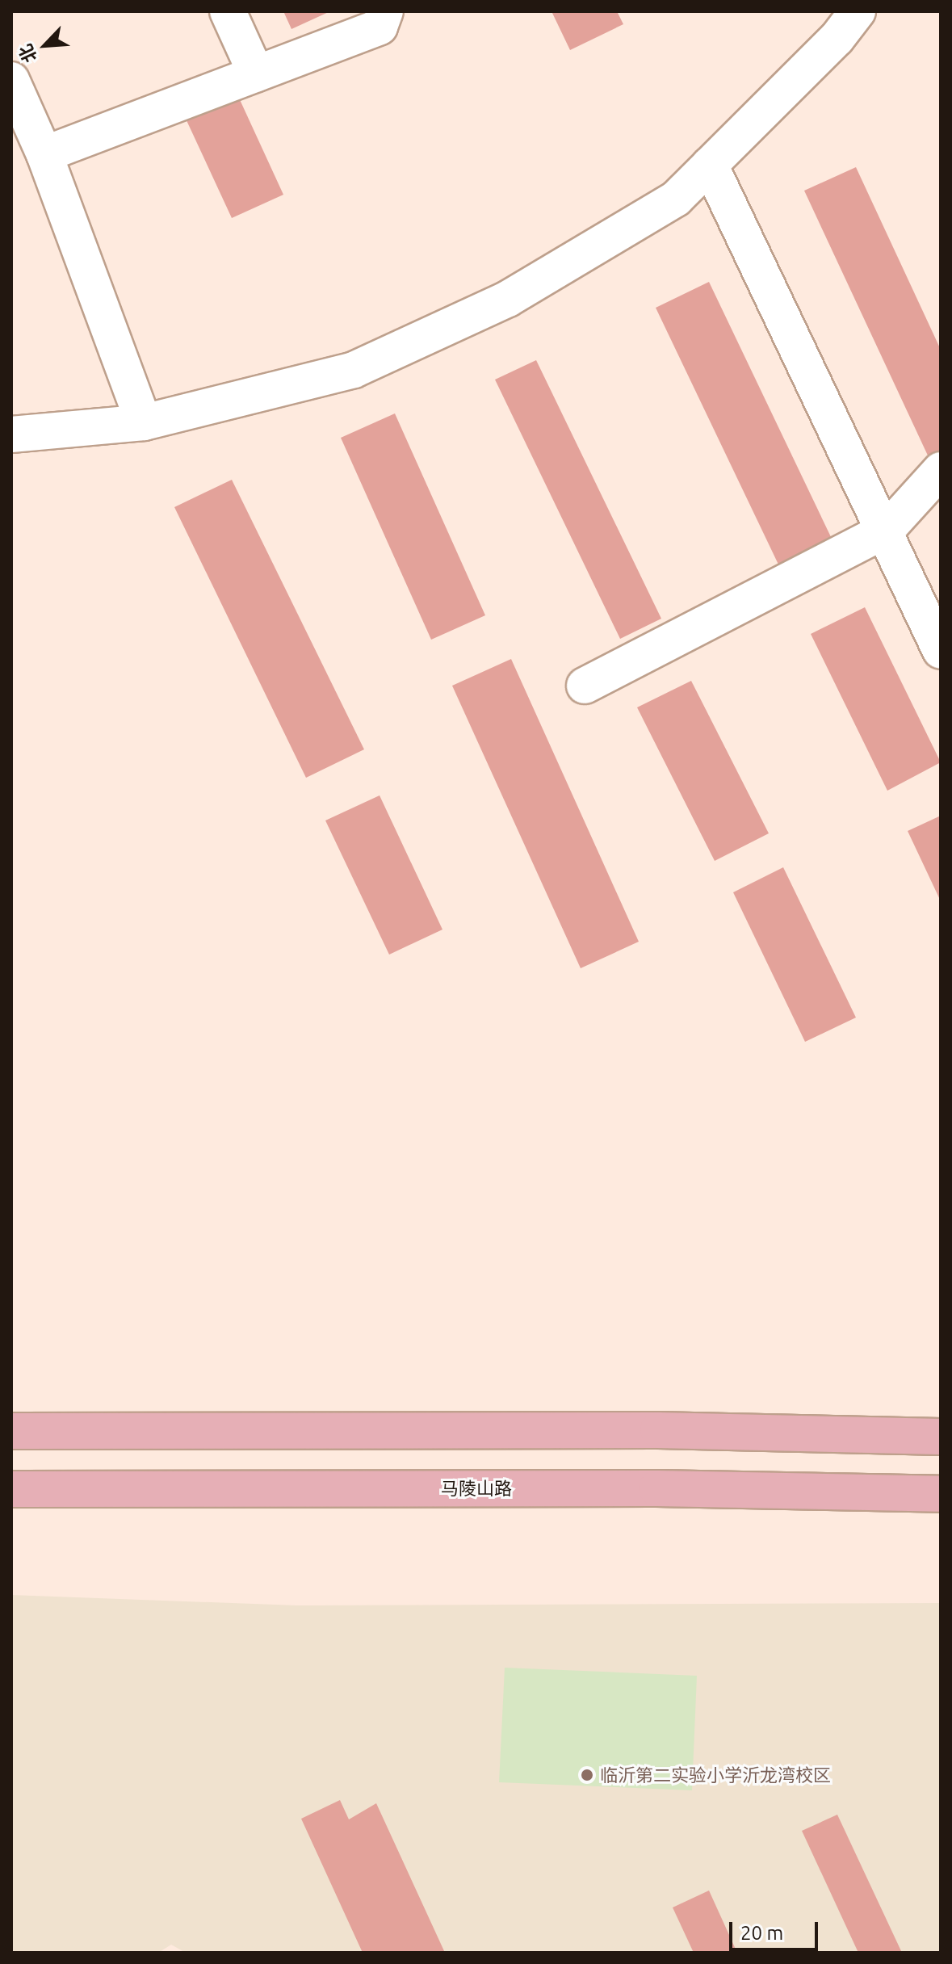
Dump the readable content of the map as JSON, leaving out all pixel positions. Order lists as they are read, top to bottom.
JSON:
{
  "streets": {
    "main road": ["马陵山路"]
  },
  "places": ["临沂第二实验小学沂龙湾校区"],
  "scale_bar": "20 m",
  "north": "bottom left"
}
